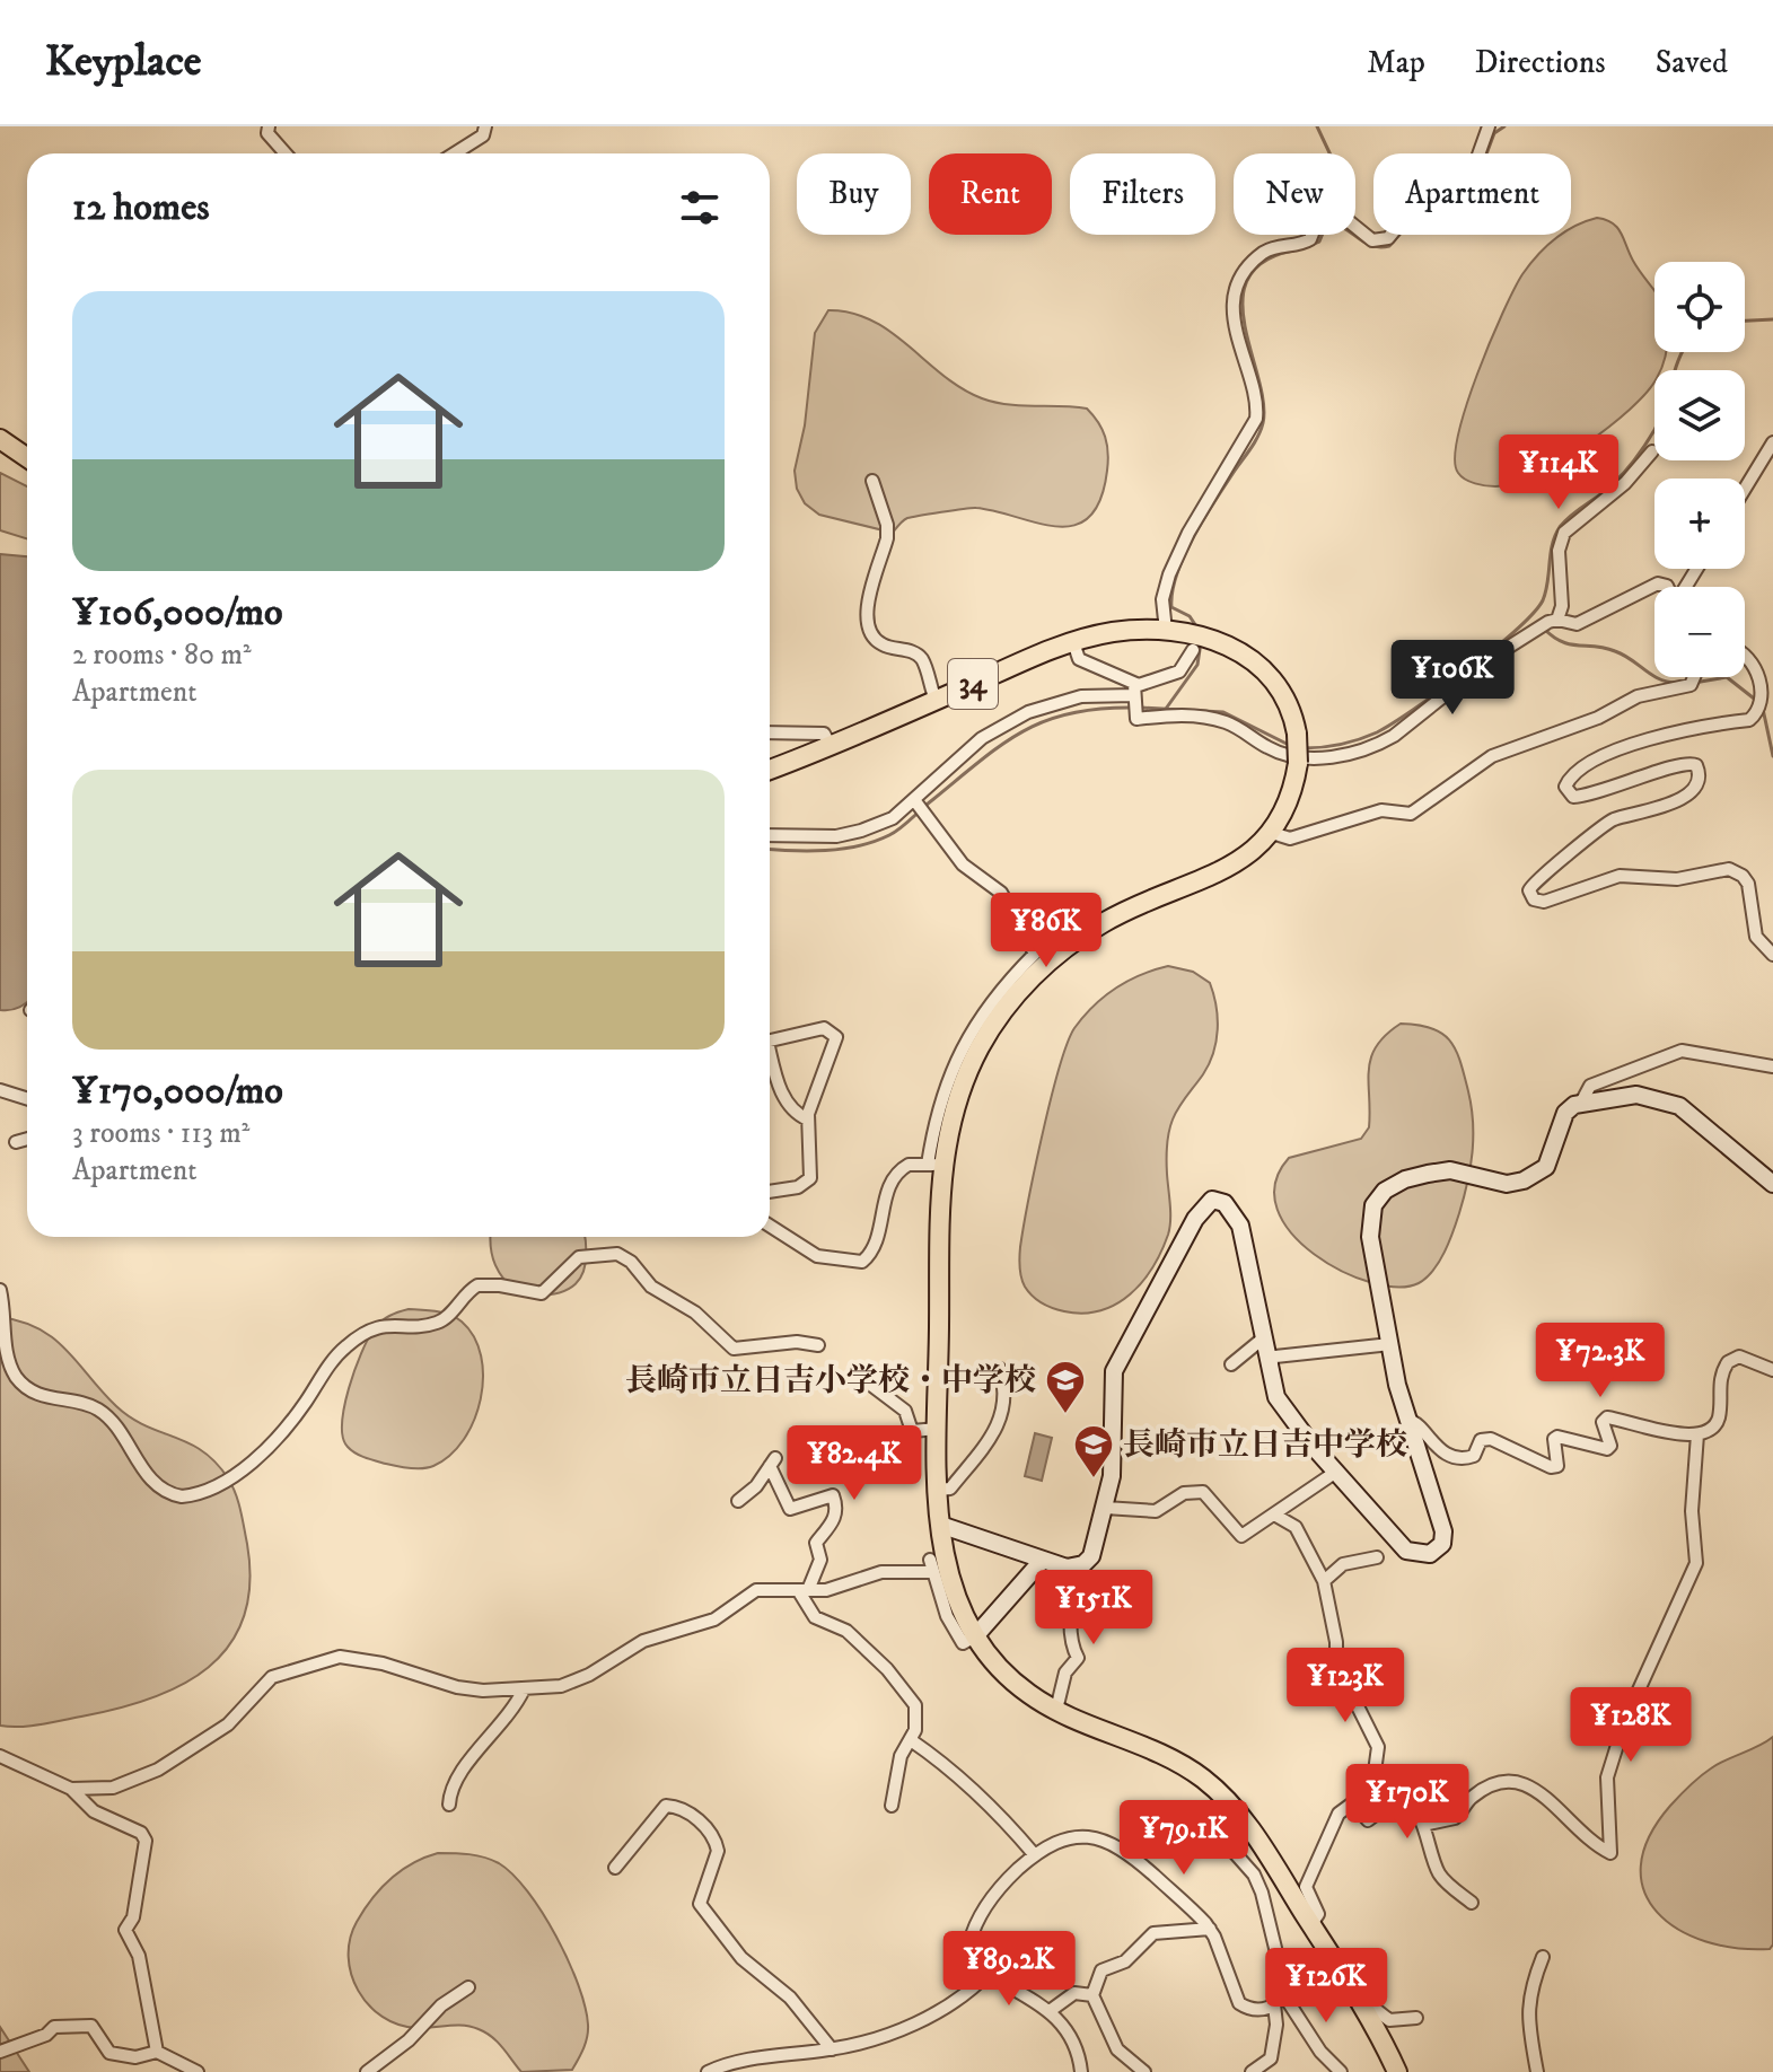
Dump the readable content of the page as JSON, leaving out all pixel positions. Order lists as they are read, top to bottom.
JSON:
{
  "streets": {
    "main road": ["34"]
  },
  "places": {
    "school or university": ["長崎市立日吉小学校・中学校", "長崎市立日吉中学校"]
  },
  "page": {
    "header": "Keyplace",
    "nav": ["Map", "Directions", "Saved"],
    "chip": [
      "Buy",
      "Rent",
      "Filters",
      "New",
      "Apartment"
    ],
    "heading": "12 homes",
    "map_buttons": ["+", "−"],
    "list": [
      {
        "name": "¥106,000/mo",
        "note": "2 rooms · 80 m² · Apartment"
      },
      {
        "name": "¥170,000/mo",
        "note": "3 rooms · 113 m² · Apartment"
      }
    ],
    "price": [
      "¥114K",
      "¥106K",
      "¥86K",
      "¥72.3K",
      "¥82.4K",
      "¥151K",
      "¥123K",
      "¥128K",
      "¥170K",
      "¥79.1K",
      "¥89.2K",
      "¥126K"
    ]
  }
}
